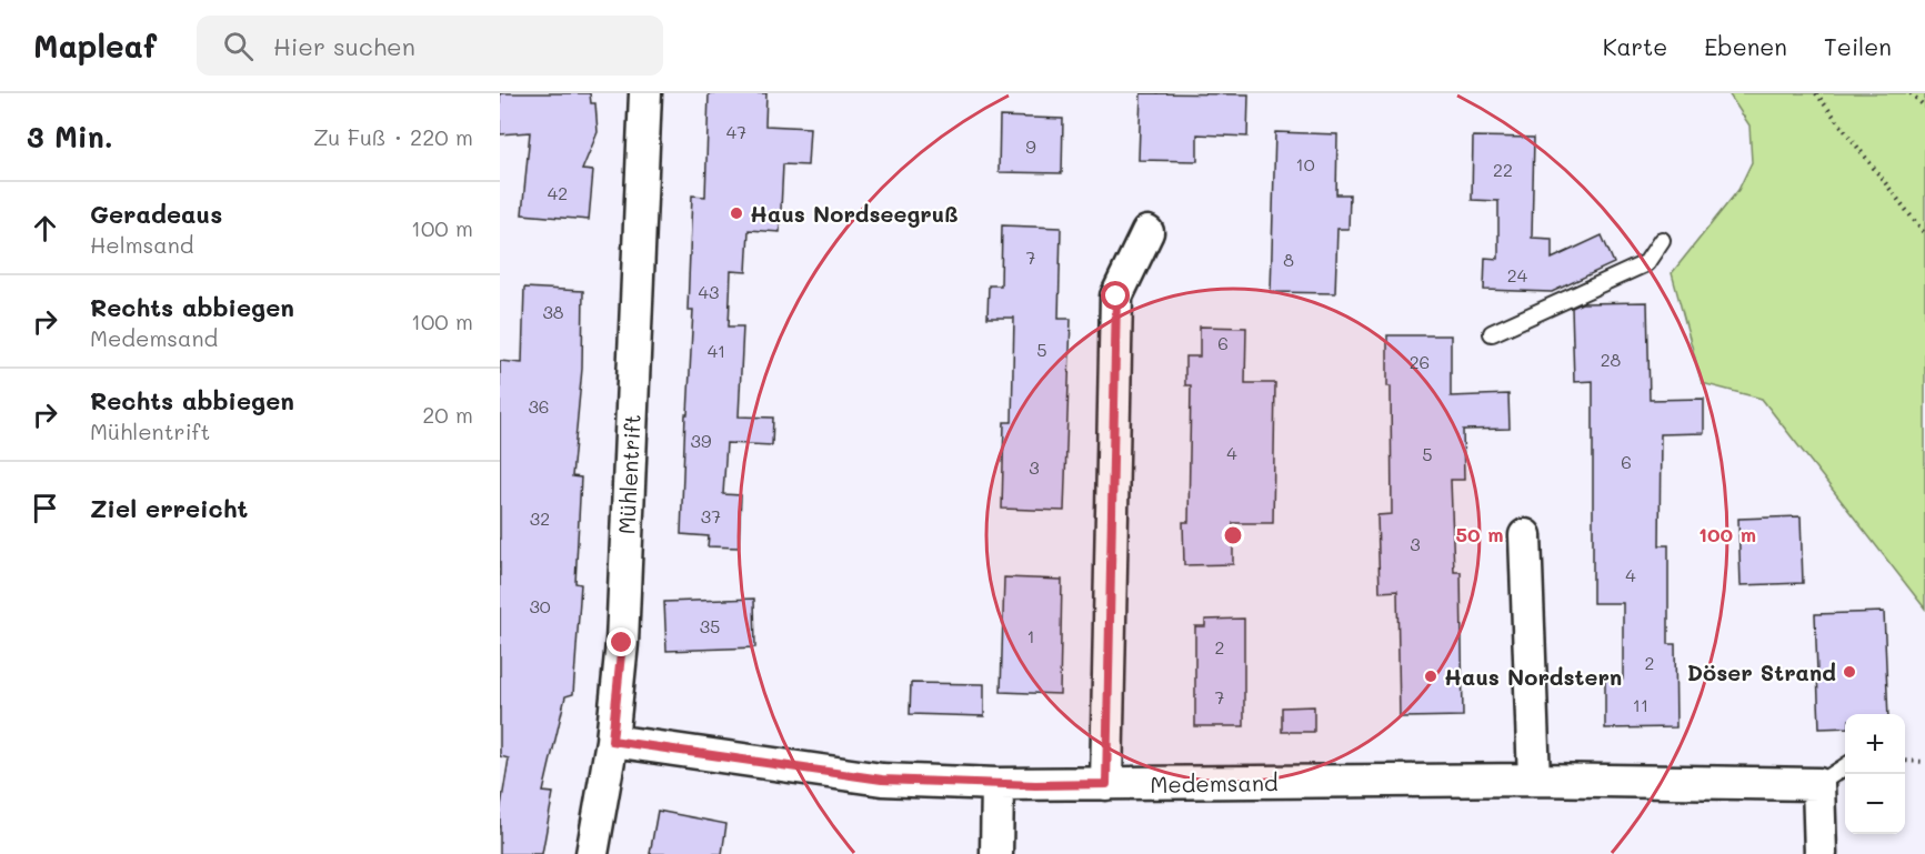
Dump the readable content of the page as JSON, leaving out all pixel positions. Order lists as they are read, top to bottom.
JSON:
{
  "streets": {
    "street": ["Mühlentrift", "Medemsand"]
  },
  "crossings": [
    ["Mühlentrift", "Medemsand"]
  ],
  "places": ["Haus Nordseegruß", "Döser Strand", "Haus Nordstern"],
  "house_numbers": [
    "47",
    "9",
    "10",
    "22",
    "42",
    "7",
    "8",
    "24",
    "43",
    "38",
    "6",
    "5",
    "41",
    "28",
    "26",
    "36",
    "39",
    "4",
    "5",
    "6",
    "3",
    "37",
    "32",
    "3",
    "4",
    "30",
    "35",
    "1",
    "2",
    "2",
    "7",
    "11"
  ],
  "page": {
    "header": "Mapleaf",
    "search": "Hier suchen",
    "nav": ["Karte", "Ebenen", "Teilen"],
    "heading": ["3 Min.", "Zu Fuß · 220 m"],
    "list": [
      ["Geradeaus", "Helmsand", "100 m"],
      ["Rechts abbiegen", "Medemsand", "100 m"],
      ["Rechts abbiegen", "Mühlentrift", "20 m"],
      "Ziel erreicht"
    ],
    "map_buttons": ["+", "−"]
  },
  "rings": ["50 m", "100 m"]
}
